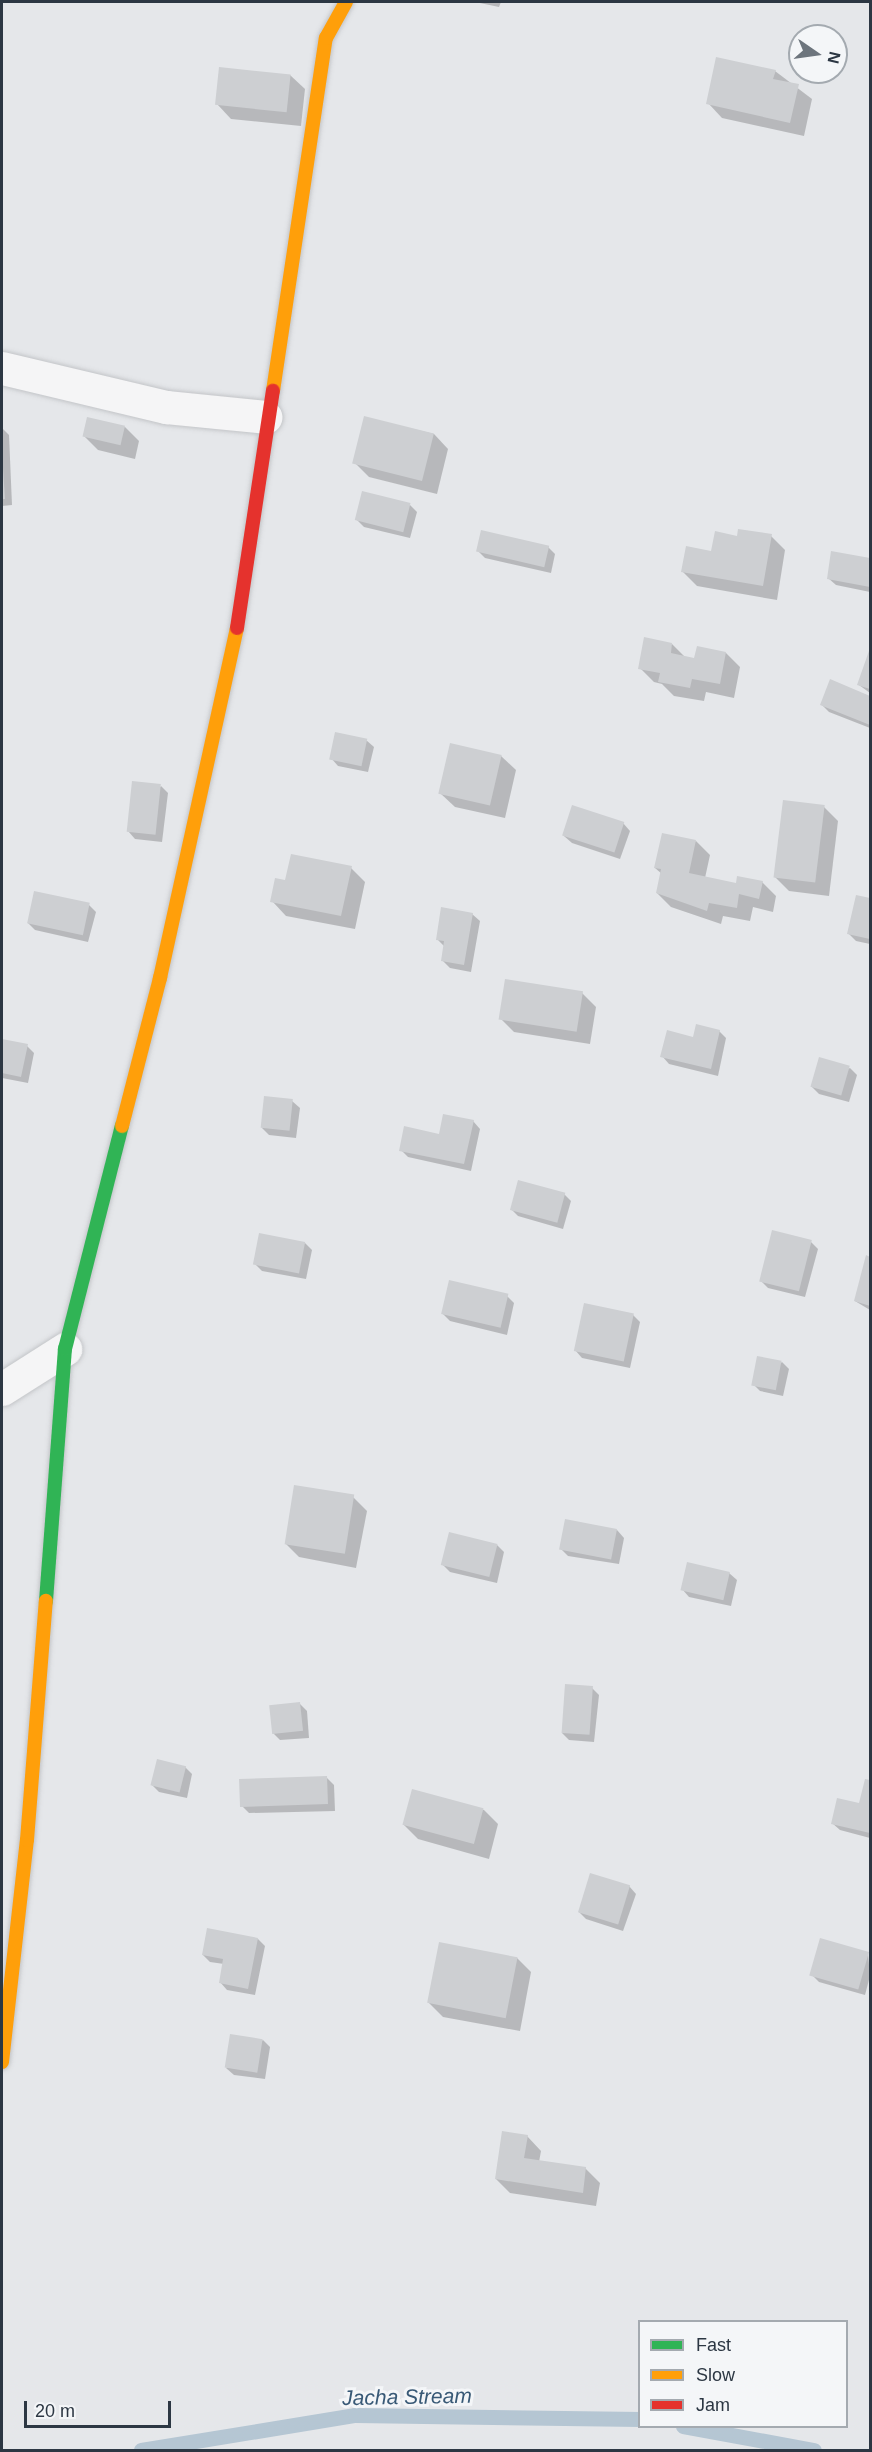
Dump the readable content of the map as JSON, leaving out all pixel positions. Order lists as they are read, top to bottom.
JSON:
{
  "water": ["Jacha Stream"],
  "legend": ["Fast", "Slow", "Jam"],
  "scale_bar": "20 m",
  "north": "right"
}
